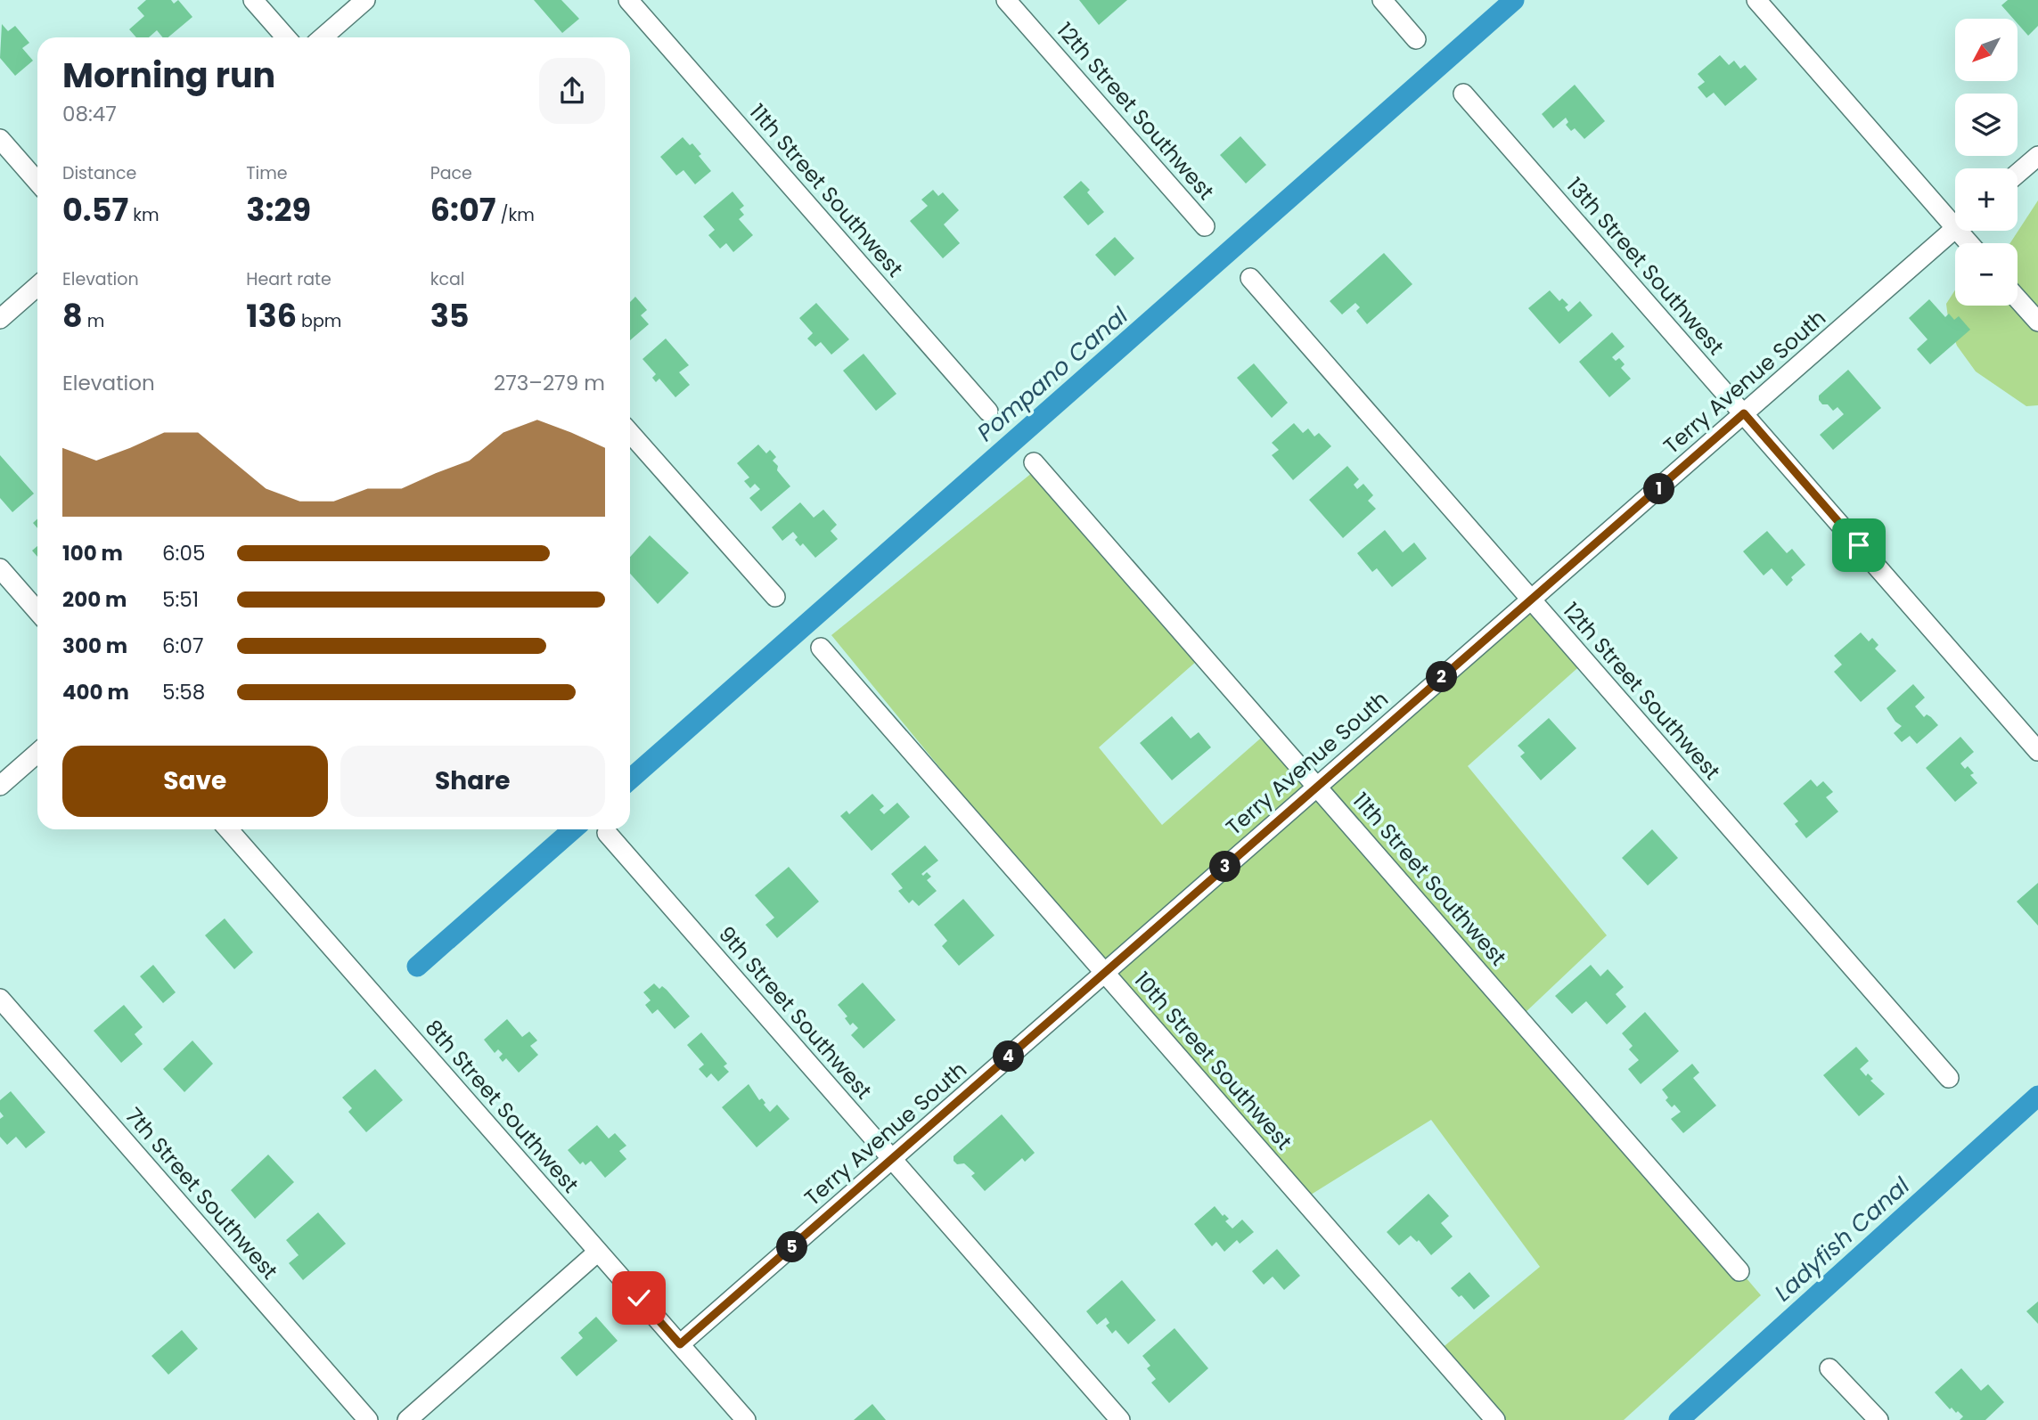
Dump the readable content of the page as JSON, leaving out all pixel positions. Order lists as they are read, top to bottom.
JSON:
{
  "streets": {
    "street": [
      "12th Street Southwest",
      "11th Street Southwest",
      "13th Street Southwest",
      "Terry Avenue South",
      "9th Street Southwest",
      "10th Street Southwest",
      "8th Street Southwest",
      "7th Street Southwest"
    ]
  },
  "crossings": [
    ["12th Street Southwest", "Terry Avenue South"],
    ["11th Street Southwest", "Terry Avenue South"],
    ["13th Street Southwest", "Terry Avenue South"],
    ["Terry Avenue South", "9th Street Southwest"],
    ["Terry Avenue South", "10th Street Southwest"],
    ["Terry Avenue South", "8th Street Southwest"]
  ],
  "water": ["Pompano Canal", "Ladyfish Canal"],
  "north": "bottom left",
  "page": {
    "map_buttons": ["+", "−"],
    "heading": ["Morning run", "08:47"],
    "stats": [
      ["Distance", "0.57 km"],
      ["Time", "3:29"],
      ["Pace", "6:07 /km"],
      ["Elevation", "8 m"],
      ["Heart rate", "136 bpm"],
      ["kcal", "35"]
    ],
    "chart": ["Elevation", "273–279 m"],
    "pins": [
      "1",
      "2",
      "3",
      "4",
      "5"
    ],
    "list": [
      {
        "name": "100 m",
        "note": "6:05"
      },
      {
        "name": "200 m",
        "note": "5:51"
      },
      {
        "name": "300 m",
        "note": "6:07"
      },
      {
        "name": "400 m",
        "note": "5:58"
      }
    ],
    "buttons": ["Save", "Share"]
  }
}
